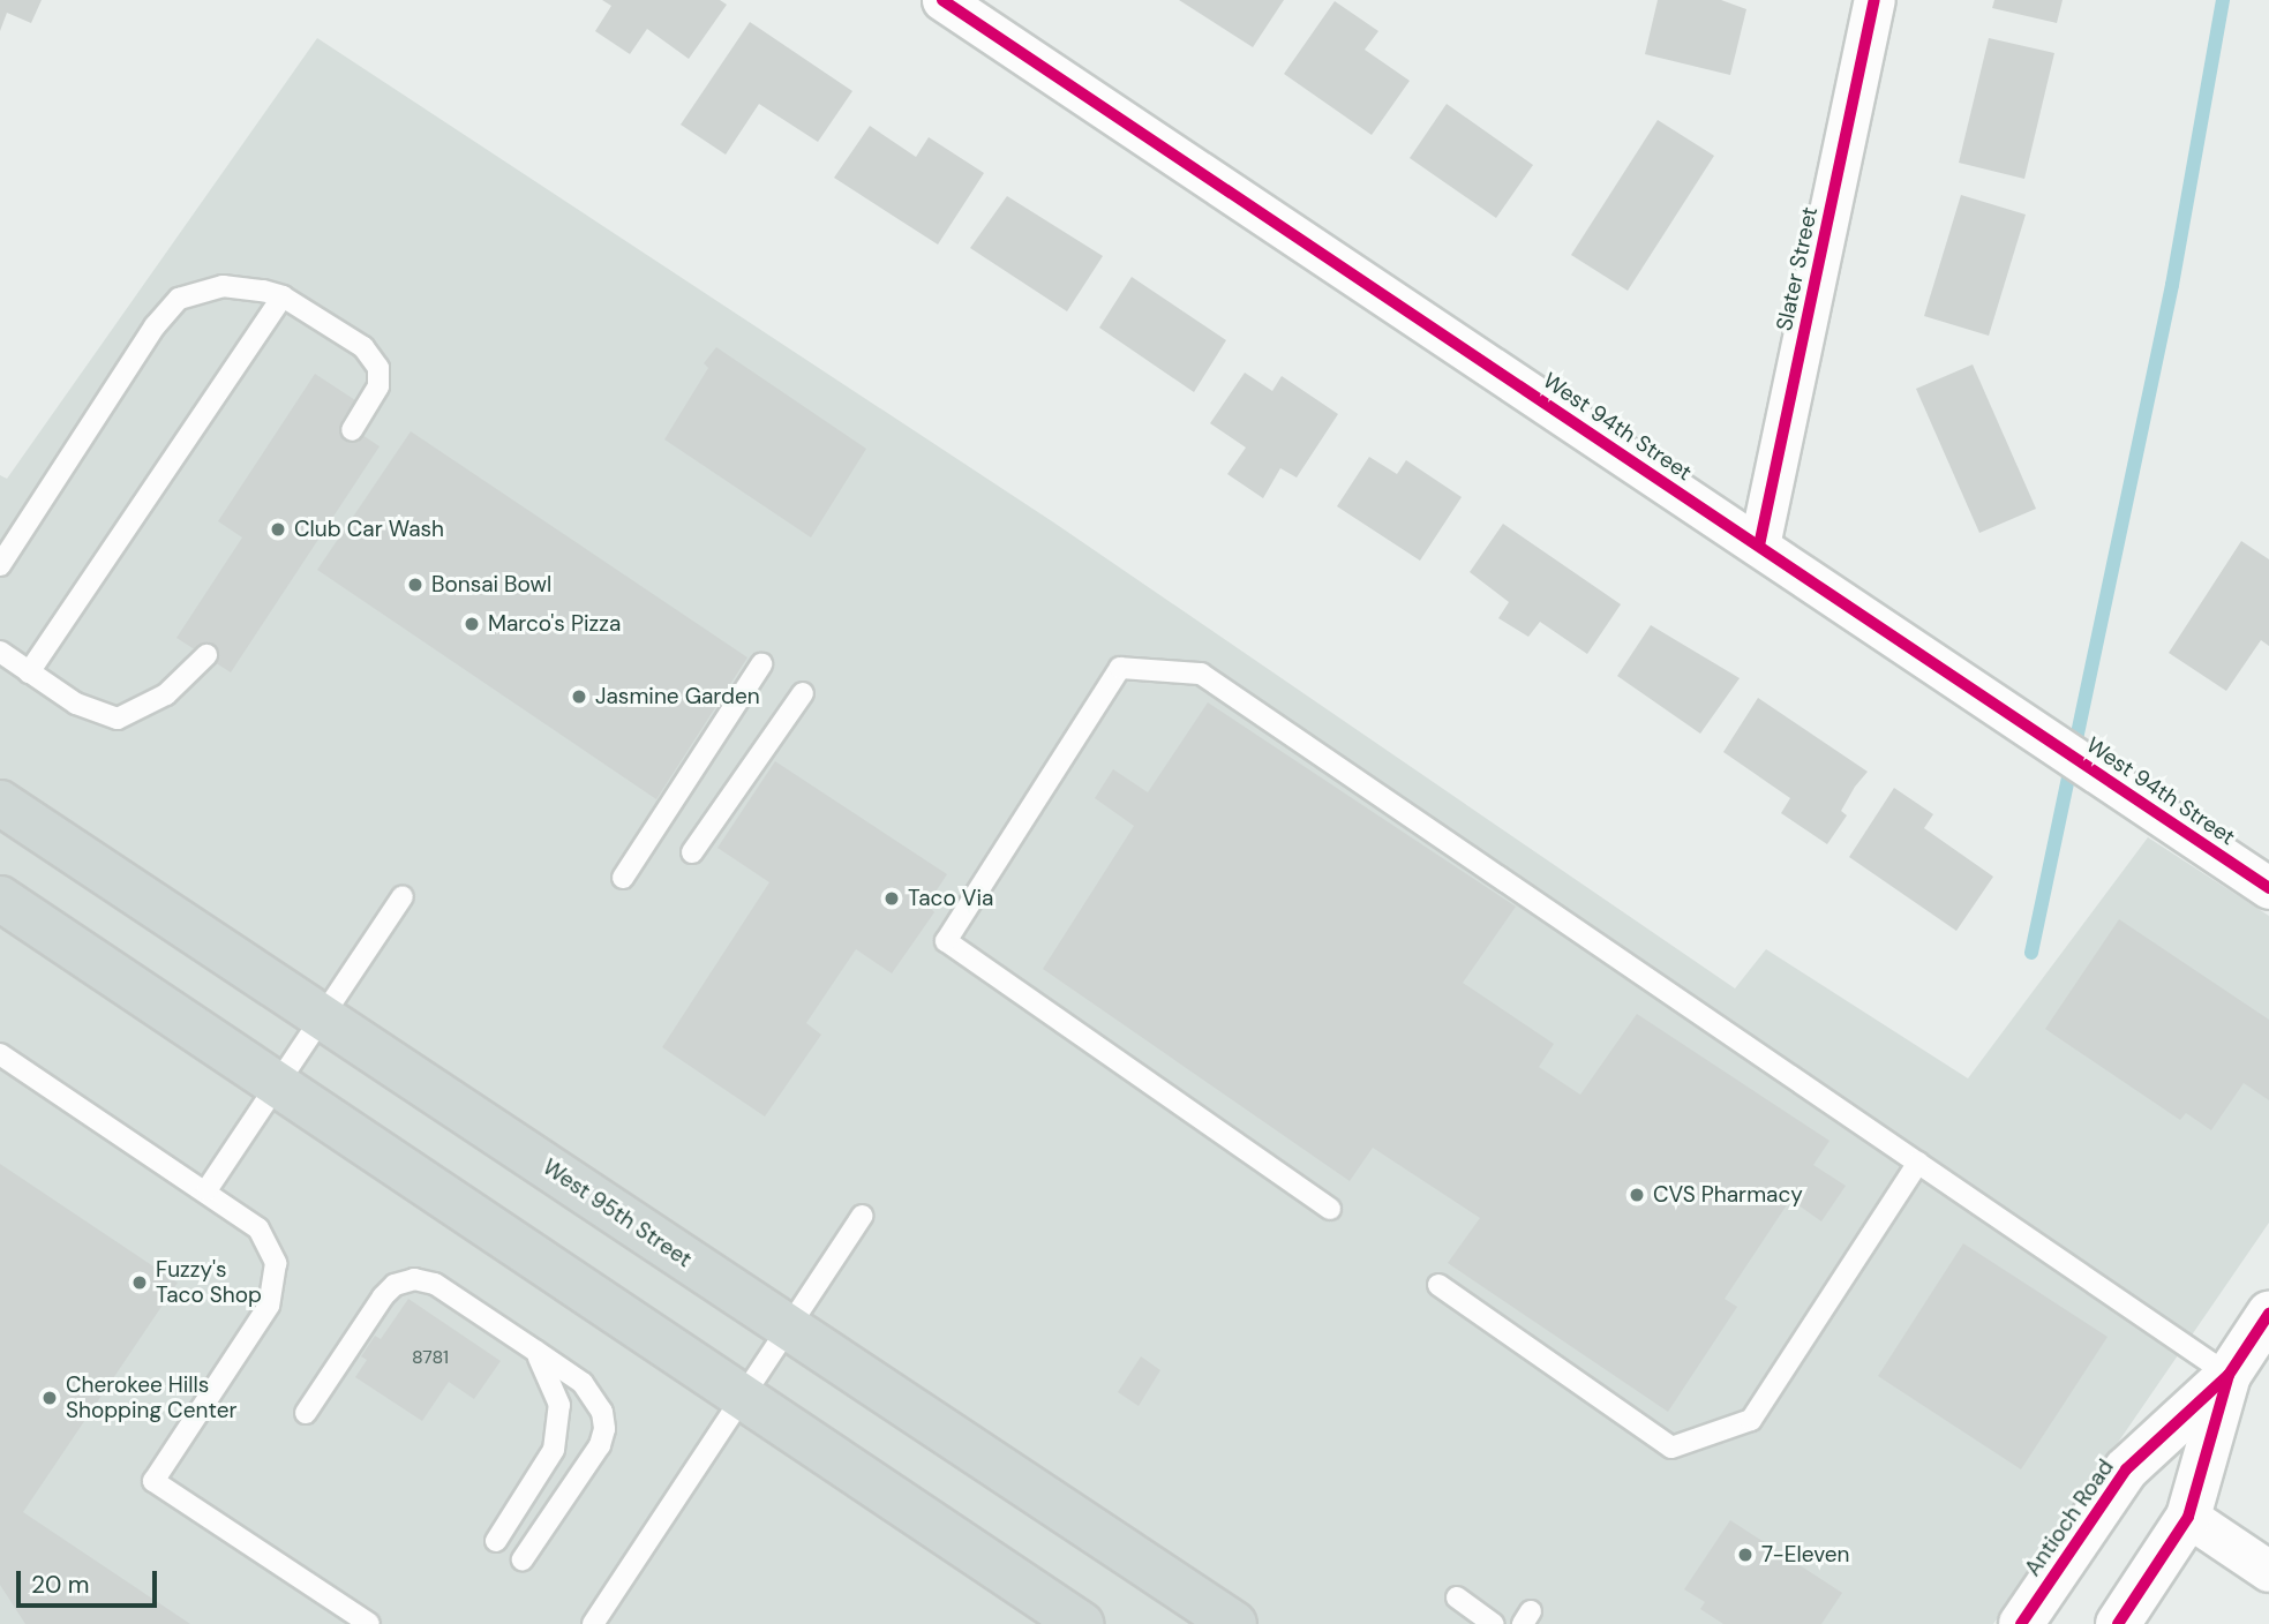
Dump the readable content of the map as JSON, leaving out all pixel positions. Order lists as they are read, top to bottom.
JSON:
{
  "streets": {
    "main road": ["West 95th Street", "Antioch Road"],
    "street": ["Slater Street", "West 94th Street"]
  },
  "crossings": [
    ["Slater Street", "West 94th Street"]
  ],
  "places": [
    "Club Car Wash",
    "Bonsai Bowl",
    "Marco's Pizza",
    "Jasmine Garden",
    "Taco Via",
    "CVS Pharmacy",
    "Fuzzy's Taco Shop",
    "Cherokee Hills Shopping Center",
    "7-Eleven"
  ],
  "house_numbers": ["8781"],
  "scale_bar": "20 m"
}
